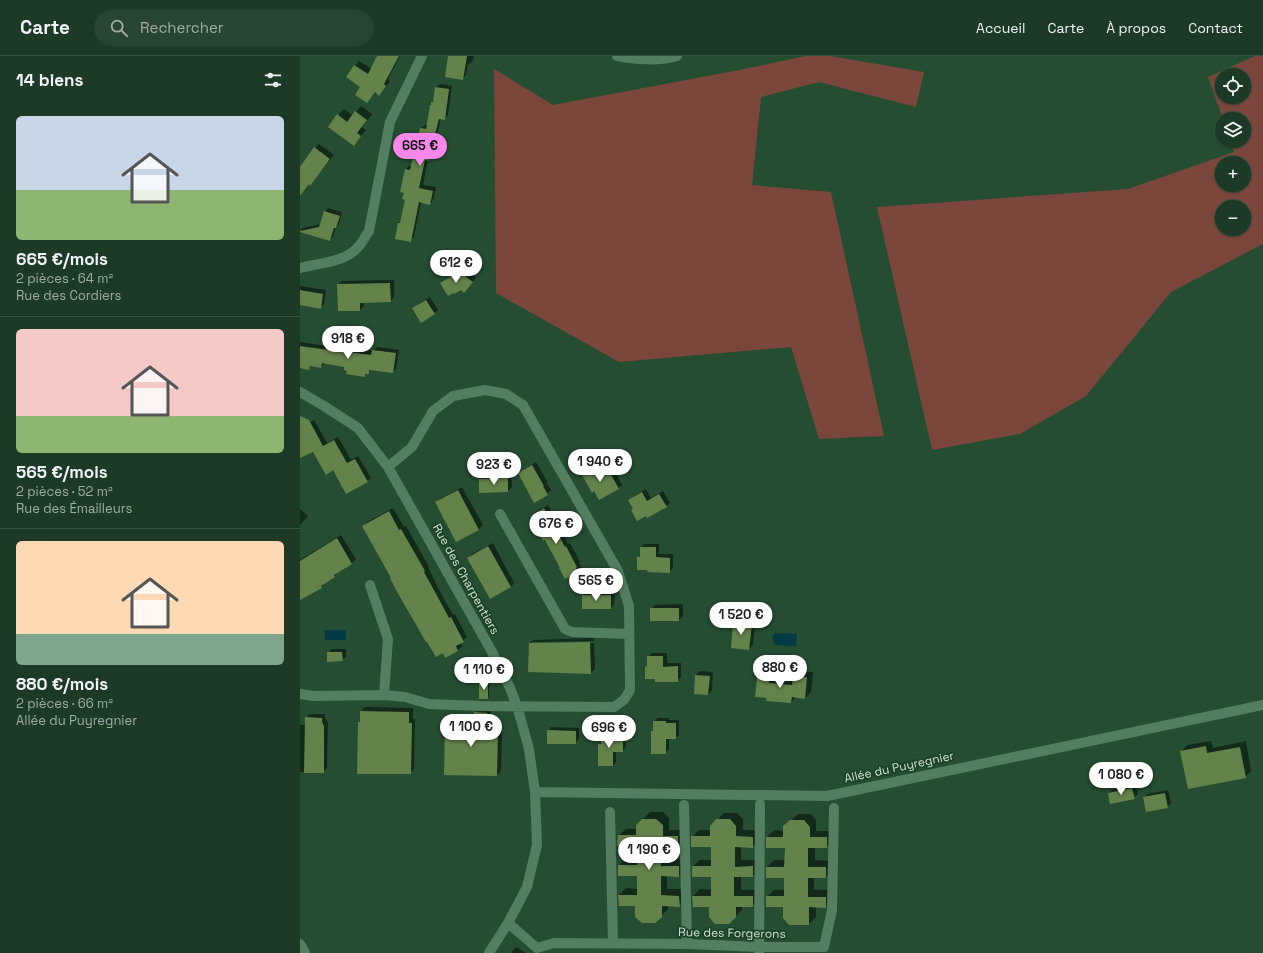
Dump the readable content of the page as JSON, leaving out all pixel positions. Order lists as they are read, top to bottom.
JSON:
{
  "streets": {
    "street": ["Rue des Charpentiers", "Allée du Puyregnier", "Rue des Forgerons"]
  },
  "crossings": [
    ["Rue des Charpentiers", "Allée du Puyregnier"],
    ["Rue des Charpentiers", "Rue des Forgerons"]
  ],
  "page": {
    "header": "Carte",
    "search": "Rechercher",
    "nav": [
      "Accueil",
      "Carte",
      "À propos",
      "Contact"
    ],
    "heading": "14 biens",
    "map_buttons": ["+", "−"],
    "list": [
      {
        "name": "665 €/mois",
        "note": "2 pièces · 64 m² · Rue des Cordiers"
      },
      {
        "name": "565 €/mois",
        "note": "2 pièces · 52 m² · Rue des Émailleurs"
      },
      {
        "name": "880 €/mois",
        "note": "2 pièces · 66 m² · Allée du Puyregnier"
      }
    ],
    "price": [
      "665 €",
      "612 €",
      "918 €",
      "1 940 €",
      "923 €",
      "676 €",
      "565 €",
      "1 520 €",
      "880 €",
      "1 110 €",
      "1 100 €",
      "696 €",
      "1 080 €",
      "1 190 €"
    ]
  }
}
